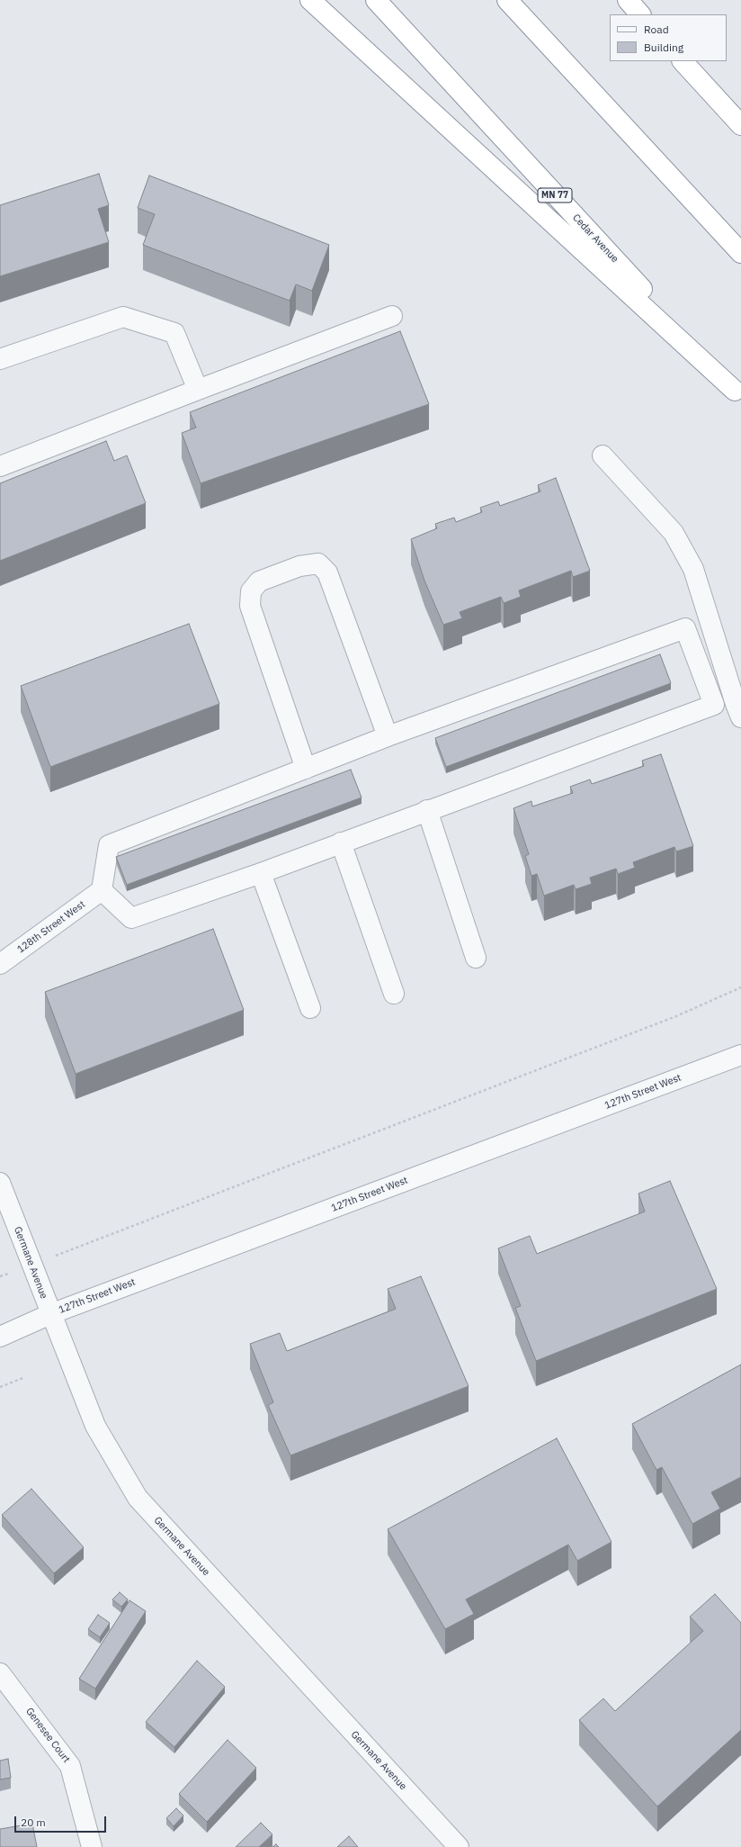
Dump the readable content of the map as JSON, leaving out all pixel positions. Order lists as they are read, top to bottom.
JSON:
{
  "streets": {
    "highway": ["MN 77", "Cedar Avenue"],
    "street": [
      "128th Street West",
      "127th Street West",
      "Germane Avenue",
      "Genesee Court"
    ]
  },
  "crossings": [
    ["127th Street West", "Germane Avenue"]
  ],
  "legend": ["Road", "Building"],
  "scale_bar": "20 m"
}
